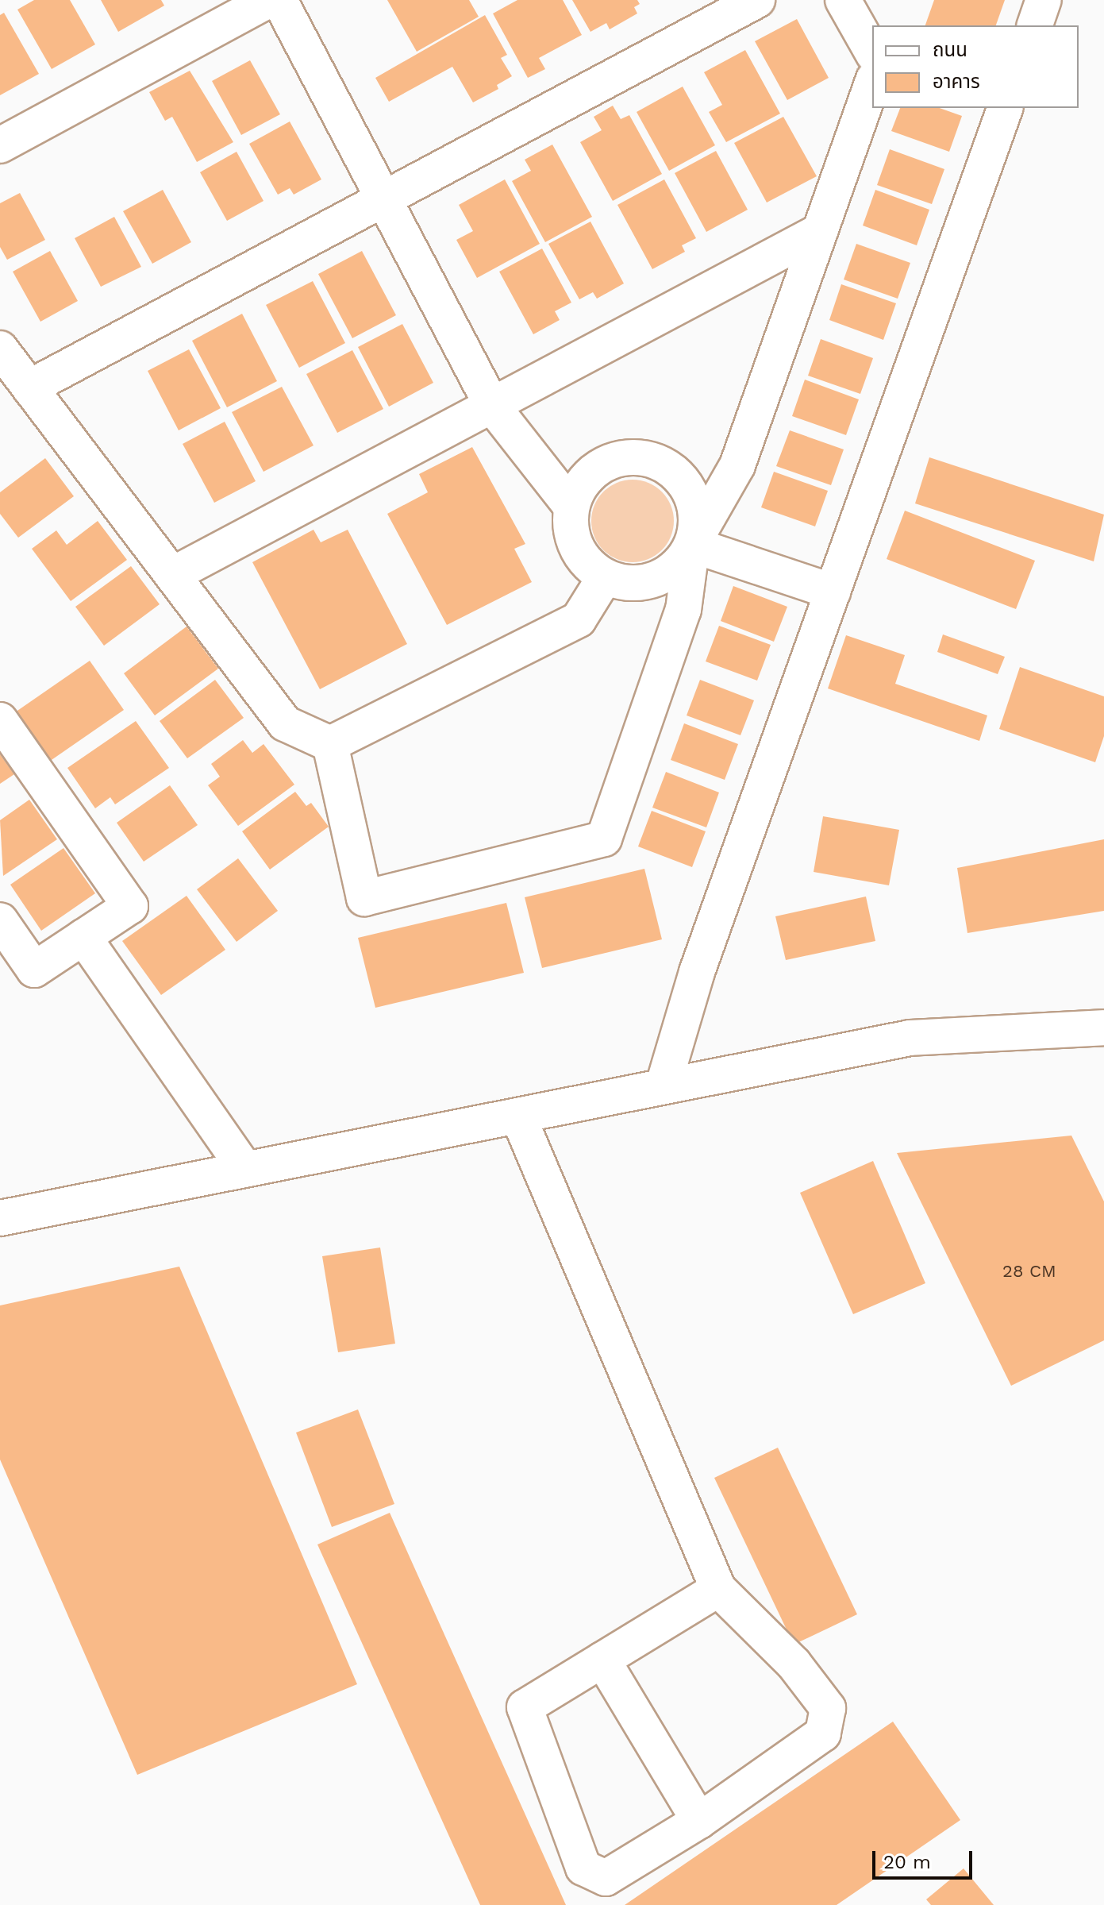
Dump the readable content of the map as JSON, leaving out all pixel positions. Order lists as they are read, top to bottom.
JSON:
{
  "house_numbers": ["28 CM"],
  "legend": ["ถนน", "อาคาร"],
  "scale_bar": "20 m"
}
